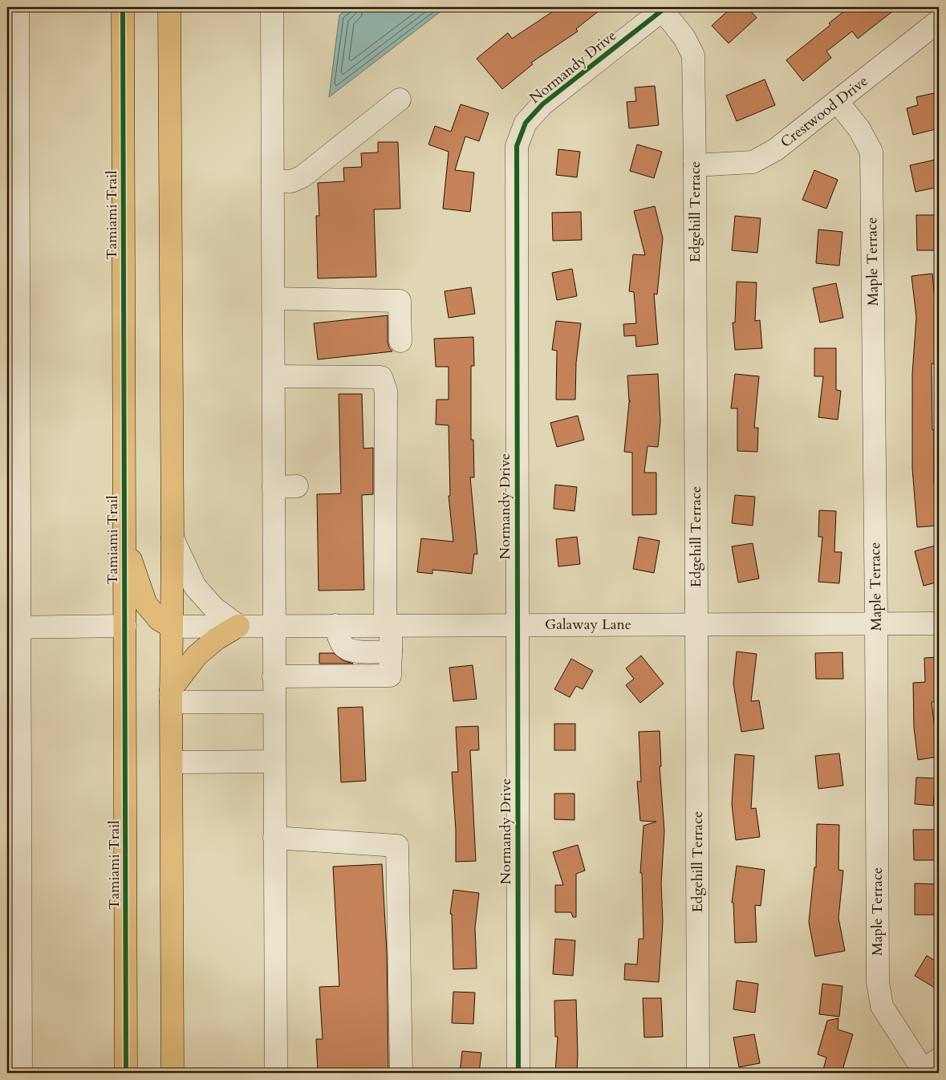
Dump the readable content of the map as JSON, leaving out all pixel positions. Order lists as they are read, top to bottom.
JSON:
{
  "streets": {
    "main road": ["Tamiami Trail"],
    "street": [
      "Normandy Drive",
      "Crestwood Drive",
      "Edgehill Terrace",
      "Maple Terrace",
      "Galaway Lane"
    ]
  },
  "crossings": [
    ["Normandy Drive", "Edgehill Terrace"],
    ["Normandy Drive", "Galaway Lane"],
    ["Crestwood Drive", "Edgehill Terrace"],
    ["Crestwood Drive", "Maple Terrace"],
    ["Edgehill Terrace", "Galaway Lane"],
    ["Maple Terrace", "Galaway Lane"]
  ]
}
